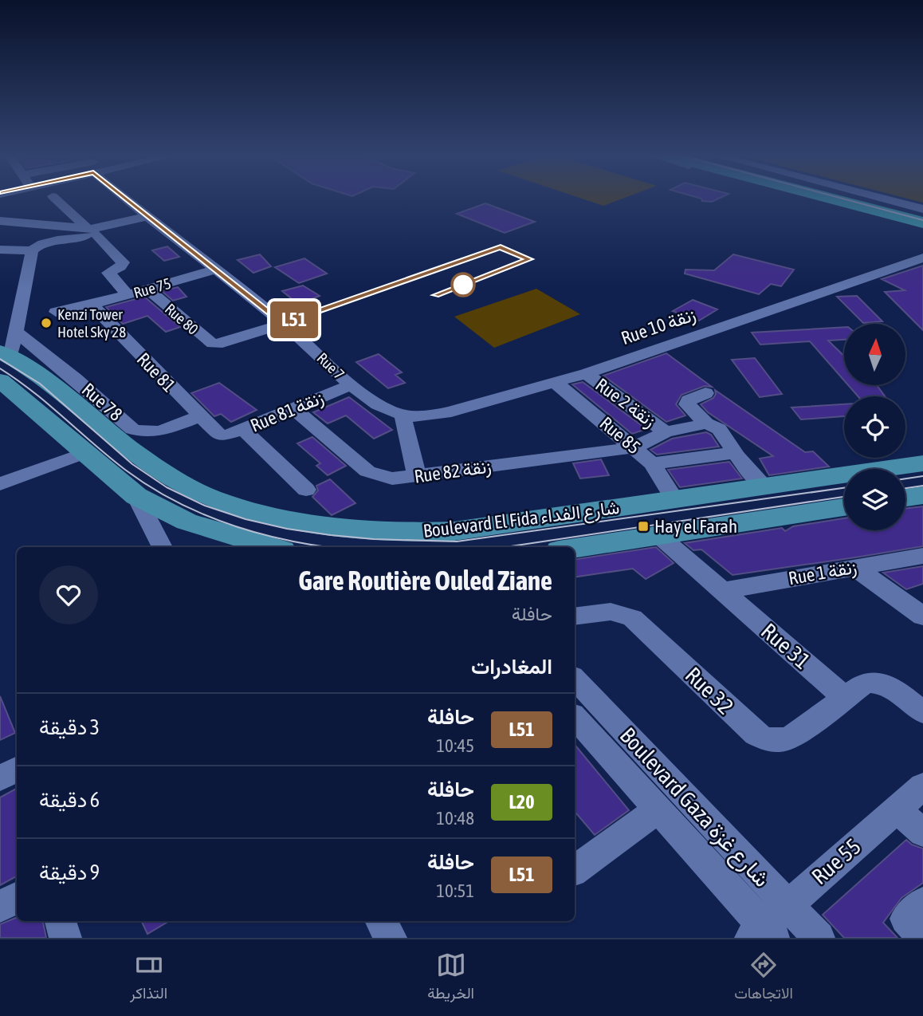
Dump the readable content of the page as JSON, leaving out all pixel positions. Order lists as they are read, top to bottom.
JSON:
{
  "streets": {
    "main road": ["Boulevard El Fida شارع الفداء"],
    "street": [
      "Rue 75",
      "Rue 80",
      "Rue 10 زنقة",
      "Rue 7",
      "Rue 81",
      "Rue 78",
      "Rue 2 زنقة",
      "Rue 81 زنقة",
      "Rue 85",
      "Rue 82 زنقة",
      "Rue 1 زنقة",
      "Rue 31",
      "Rue 32",
      "Boulevard Gaza شارع غزة",
      "Rue 55"
    ]
  },
  "crossings": [
    ["Rue 75", "Rue 80"],
    ["Rue 75", "Rue 7"],
    ["Rue 75", "Rue 81"],
    ["Rue 80", "Rue 7"],
    ["Rue 10 زنقة", "Rue 7"],
    ["Rue 10 زنقة", "Rue 2 زنقة"],
    ["Rue 10 زنقة", "Rue 85"],
    ["Rue 7", "Rue 81 زنقة"],
    ["Rue 81", "Rue 78"],
    ["Rue 81", "Rue 81 زنقة"],
    ["Rue 78", "Boulevard El Fida شارع الفداء"],
    ["Rue 2 زنقة", "Rue 82 زنقة"],
    ["Rue 81 زنقة", "Rue 82 زنقة"],
    ["Rue 85", "Rue 82 زنقة"],
    ["Rue 85", "Boulevard El Fida شارع الفداء"],
    ["Boulevard El Fida شارع الفداء", "Rue 31"],
    ["Rue 1 زنقة", "Rue 31"],
    ["Rue 31", "Rue 32"],
    ["Boulevard Gaza شارع غزة", "Rue 55"]
  ],
  "places": {
    "other": ["Kenzi Tower Hotel Sky 28"],
    "transit": ["Hay el Farah"]
  },
  "lines": ["bus line L51"],
  "north": "top",
  "page": {
    "on_map": "L51",
    "heading": [
      ["Gare Routière Ouled Ziane", "حافلة"],
      "المغادرات"
    ],
    "list": [
      {
        "mark": "L51",
        "name": "حافلة",
        "note": "10:45",
        "value": "3 دقيقة"
      },
      {
        "mark": "L20",
        "name": "حافلة",
        "note": "10:48",
        "value": "6 دقيقة"
      },
      {
        "mark": "L51",
        "name": "حافلة",
        "note": "10:51",
        "value": "9 دقيقة"
      }
    ],
    "tabs": ["الاتجاهات", "الخريطة", "التذاكر"]
  }
}
